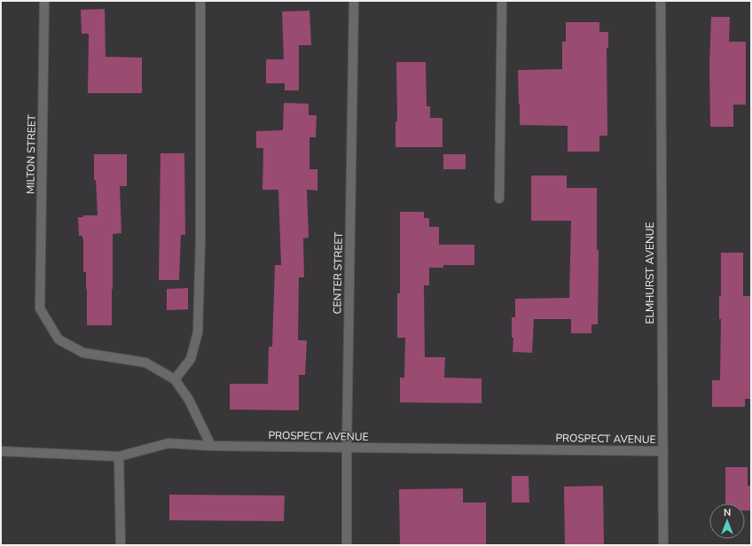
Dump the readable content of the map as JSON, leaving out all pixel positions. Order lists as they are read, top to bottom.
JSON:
{
  "streets": {
    "street": [
      "MILTON STREET",
      "CENTER STREET",
      "ELMHURST AVENUE",
      "PROSPECT AVENUE"
    ]
  },
  "crossings": [
    ["CENTER STREET", "PROSPECT AVENUE"],
    ["ELMHURST AVENUE", "PROSPECT AVENUE"]
  ],
  "north": "top"
}
